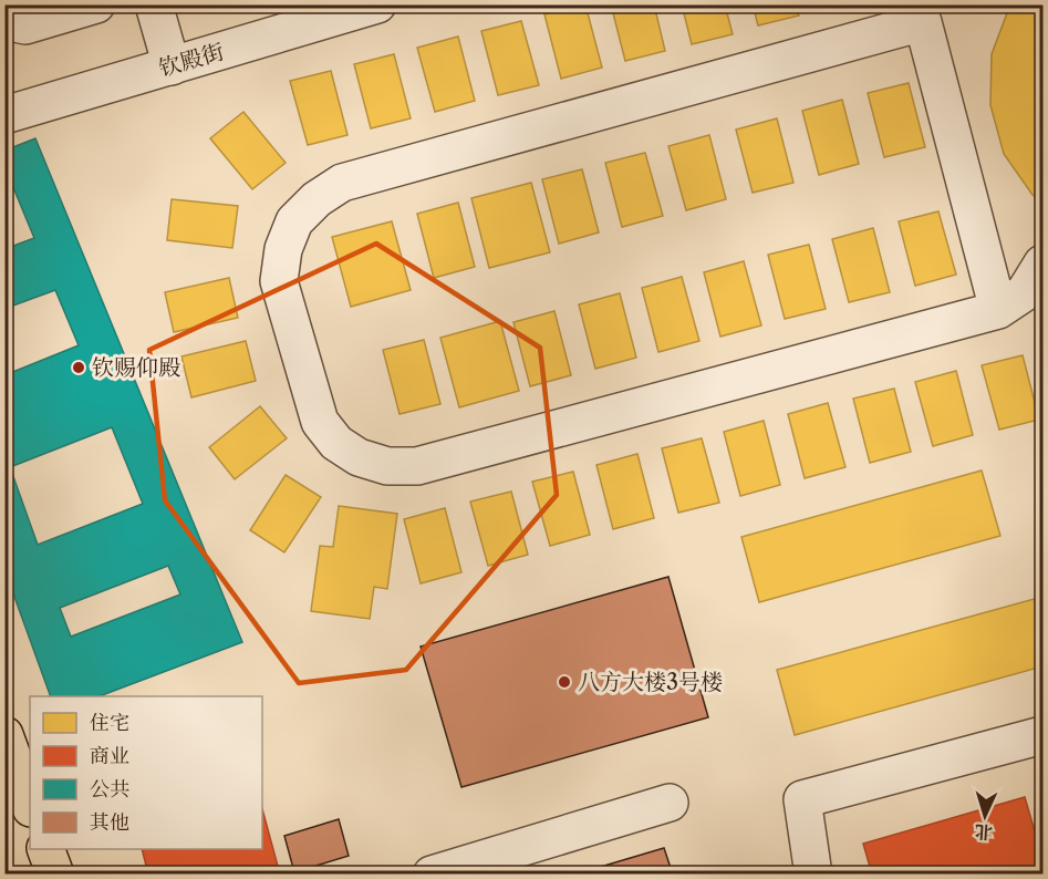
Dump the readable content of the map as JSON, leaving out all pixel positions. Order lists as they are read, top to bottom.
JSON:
{
  "streets": {
    "street": ["钦殿街"]
  },
  "places": ["钦赐仰殿", "八方大楼3号楼"],
  "legend": [
    "住宅",
    "商业",
    "公共",
    "其他"
  ],
  "north": "bottom"
}
